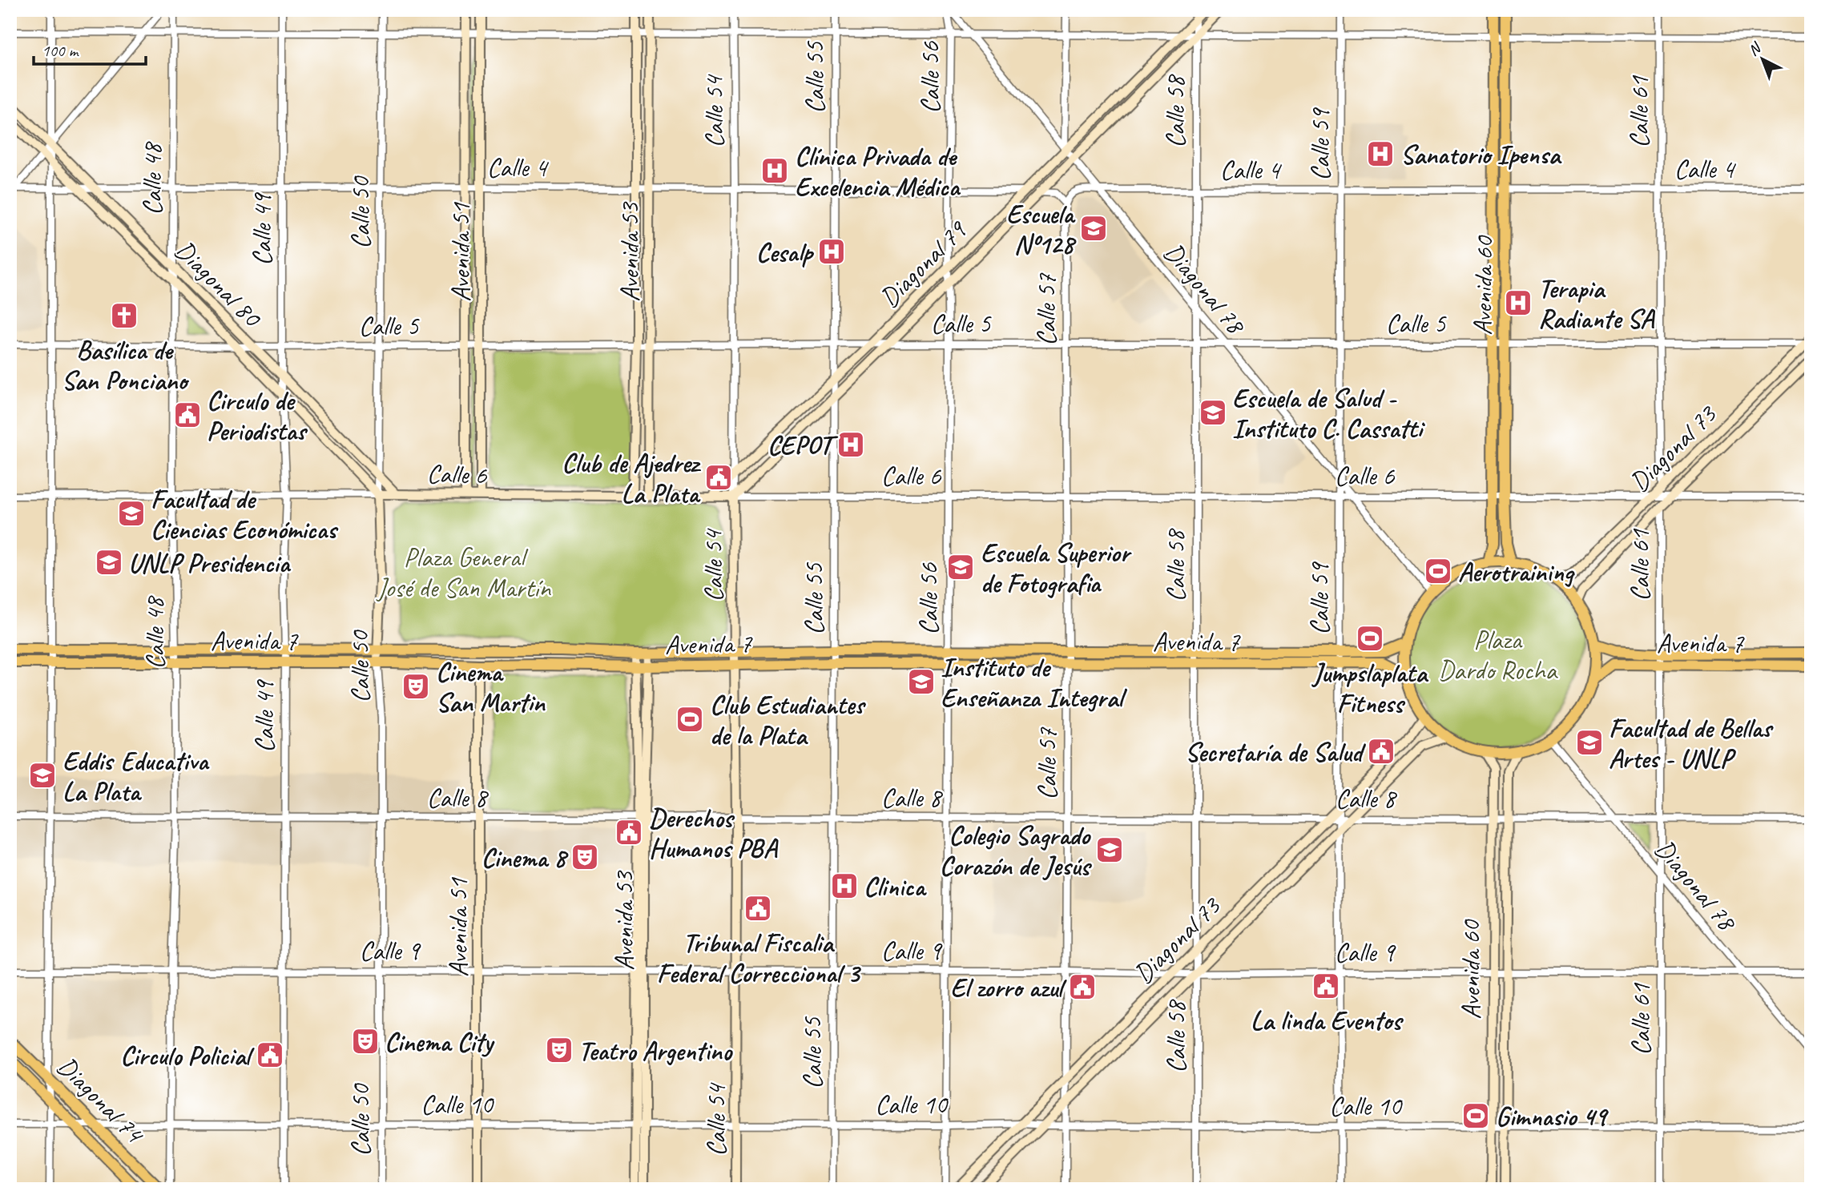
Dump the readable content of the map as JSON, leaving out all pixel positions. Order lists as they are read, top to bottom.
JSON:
{
  "streets": {
    "main road": [
      "Calle 54",
      "Calle 50",
      "Avenida 51",
      "Avenida 53",
      "Diagonal 79",
      "Diagonal 80",
      "Avenida 60",
      "Diagonal 73",
      "Calle 6",
      "Avenida 7",
      "Diagonal 74"
    ],
    "street": [
      "Calle 55",
      "Calle 56",
      "Calle 58",
      "Calle 61",
      "Calle 59",
      "Calle 4",
      "Calle 48",
      "Calle 49",
      "Diagonal 78",
      "Calle 57",
      "Calle 5",
      "Calle 8",
      "Calle 9",
      "Calle 10"
    ]
  },
  "crossings": [
    ["Calle 55", "Calle 4"],
    ["Calle 55", "Diagonal 79"],
    ["Calle 55", "Calle 5"],
    ["Calle 55", "Calle 6"],
    ["Calle 55", "Avenida 7"],
    ["Calle 55", "Calle 8"],
    ["Calle 55", "Calle 9"],
    ["Calle 55", "Calle 10"],
    ["Calle 56", "Calle 4"],
    ["Calle 56", "Diagonal 79"],
    ["Calle 56", "Diagonal 78"],
    ["Calle 56", "Calle 5"],
    ["Calle 56", "Calle 6"],
    ["Calle 56", "Avenida 7"],
    ["Calle 56", "Calle 8"],
    ["Calle 56", "Calle 9"],
    ["Calle 56", "Calle 10"],
    ["Calle 54", "Calle 4"],
    ["Calle 54", "Diagonal 79"],
    ["Calle 54", "Calle 5"],
    ["Calle 54", "Calle 6"],
    ["Calle 54", "Avenida 7"],
    ["Calle 54", "Calle 8"],
    ["Calle 54", "Calle 9"],
    ["Calle 54", "Calle 10"],
    ["Calle 58", "Calle 4"],
    ["Calle 58", "Diagonal 79"],
    ["Calle 58", "Diagonal 78"],
    ["Calle 58", "Calle 5"],
    ["Calle 58", "Diagonal 73"],
    ["Calle 58", "Calle 6"],
    ["Calle 58", "Avenida 7"],
    ["Calle 58", "Calle 8"],
    ["Calle 58", "Calle 9"],
    ["Calle 58", "Calle 10"],
    ["Calle 61", "Calle 4"],
    ["Calle 61", "Diagonal 78"],
    ["Calle 61", "Calle 5"],
    ["Calle 61", "Diagonal 73"],
    ["Calle 61", "Calle 6"],
    ["Calle 61", "Avenida 7"],
    ["Calle 61", "Calle 8"],
    ["Calle 61", "Calle 9"],
    ["Calle 61", "Calle 10"],
    ["Calle 59", "Calle 4"],
    ["Calle 59", "Diagonal 78"],
    ["Calle 59", "Calle 5"],
    ["Calle 59", "Diagonal 73"],
    ["Calle 59", "Calle 6"],
    ["Calle 59", "Avenida 7"],
    ["Calle 59", "Calle 8"],
    ["Calle 59", "Calle 9"],
    ["Calle 59", "Calle 10"],
    ["Calle 4", "Calle 48"],
    ["Calle 4", "Calle 50"],
    ["Calle 4", "Calle 49"],
    ["Calle 4", "Avenida 51"],
    ["Calle 4", "Avenida 53"],
    ["Calle 4", "Diagonal 79"],
    ["Calle 4", "Diagonal 80"],
    ["Calle 4", "Avenida 60"],
    ["Calle 4", "Diagonal 78"],
    ["Calle 4", "Calle 57"],
    ["Calle 48", "Diagonal 80"],
    ["Calle 48", "Calle 5"],
    ["Calle 48", "Calle 6"],
    ["Calle 48", "Avenida 7"],
    ["Calle 48", "Calle 8"],
    ["Calle 48", "Calle 9"],
    ["Calle 48", "Calle 10"],
    ["Calle 50", "Diagonal 80"],
    ["Calle 50", "Calle 5"],
    ["Calle 50", "Calle 6"],
    ["Calle 50", "Avenida 7"],
    ["Calle 50", "Calle 8"],
    ["Calle 50", "Calle 9"],
    ["Calle 50", "Calle 10"],
    ["Calle 49", "Diagonal 80"],
    ["Calle 49", "Calle 5"],
    ["Calle 49", "Calle 6"],
    ["Calle 49", "Avenida 7"],
    ["Calle 49", "Calle 8"],
    ["Calle 49", "Calle 9"],
    ["Calle 49", "Calle 10"],
    ["Avenida 51", "Calle 5"],
    ["Avenida 51", "Calle 6"],
    ["Avenida 51", "Avenida 7"],
    ["Avenida 51", "Calle 8"],
    ["Avenida 51", "Calle 9"],
    ["Avenida 51", "Calle 10"],
    ["Avenida 53", "Calle 5"],
    ["Avenida 53", "Calle 6"],
    ["Avenida 53", "Avenida 7"],
    ["Avenida 53", "Calle 8"],
    ["Avenida 53", "Calle 9"],
    ["Avenida 53", "Calle 10"],
    ["Diagonal 79", "Diagonal 78"],
    ["Diagonal 79", "Calle 5"],
    ["Diagonal 79", "Calle 6"],
    ["Diagonal 80", "Calle 5"],
    ["Diagonal 80", "Calle 6"],
    ["Avenida 60", "Diagonal 78"],
    ["Avenida 60", "Calle 5"],
    ["Avenida 60", "Diagonal 73"],
    ["Avenida 60", "Calle 6"],
    ["Avenida 60", "Avenida 7"],
    ["Avenida 60", "Calle 8"],
    ["Avenida 60", "Calle 9"],
    ["Avenida 60", "Calle 10"],
    ["Diagonal 78", "Calle 5"],
    ["Diagonal 78", "Diagonal 73"],
    ["Diagonal 78", "Calle 6"],
    ["Diagonal 78", "Avenida 7"],
    ["Diagonal 78", "Calle 8"],
    ["Diagonal 78", "Calle 9"],
    ["Calle 57", "Calle 5"],
    ["Calle 57", "Diagonal 73"],
    ["Calle 57", "Calle 6"],
    ["Calle 57", "Avenida 7"],
    ["Calle 57", "Calle 8"],
    ["Calle 57", "Calle 9"],
    ["Calle 57", "Calle 10"],
    ["Calle 5", "Diagonal 73"],
    ["Diagonal 73", "Calle 6"],
    ["Diagonal 73", "Avenida 7"],
    ["Diagonal 73", "Calle 8"],
    ["Diagonal 73", "Calle 9"],
    ["Diagonal 73", "Calle 10"],
    ["Diagonal 74", "Calle 10"]
  ],
  "parks": ["Plaza General José de San Martín", "Plaza Dardo Rocha"],
  "places": {
    "hospital": [
      "Sanatorio Ipensa",
      "Clínica Privada de Excelencia Médica",
      "Cesalp",
      "Terapia Radiante SA",
      "CEPOT",
      "Clinica"
    ],
    "school or university": [
      "Escuela Nº128",
      "Escuela de Salud - Instituto C. Cassatti",
      "Facultad de Ciencias Económicas",
      "UNLP Presidencia",
      "Escuela Superior de Fotografia",
      "Instituto de Enseñanza Integral",
      "Facultad de Bellas Artes - UNLP",
      "Eddis Educativa La Plata",
      "Colegio Sagrado Corazón de Jesús"
    ],
    "church": ["Basílica de San Ponciano"],
    "public building": [
      "Circulo de Periodistas",
      "Club de Ajedrez La Plata",
      "Secretaría de Salud",
      "Derechos Humanos PBA",
      "Tribunal Fiscalia Federal Correccional 3",
      "La linda Eventos",
      "El zorro azul",
      "Circulo Policial"
    ],
    "sports": [
      "Aerotraining",
      "Jumpslaplata Fitness",
      "Club Estudiantes de la Plata",
      "Gimnasio 49"
    ],
    "theatre": [
      "Cinema San Martin",
      "Cinema 8",
      "Cinema City",
      "Teatro Argentino"
    ]
  },
  "scale_bar": "100 m",
  "north": "top left"
}
